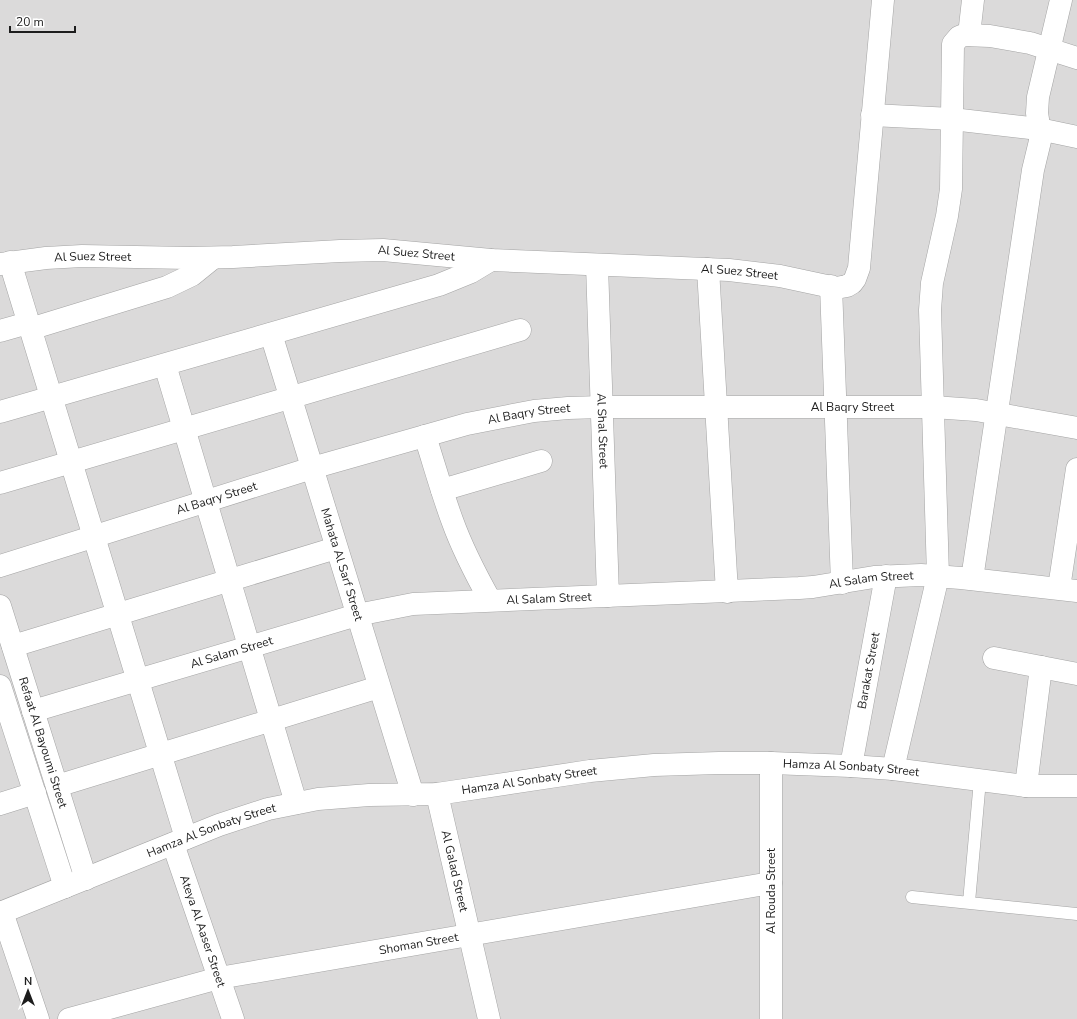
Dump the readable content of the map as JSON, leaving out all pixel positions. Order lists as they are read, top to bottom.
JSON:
{
  "streets": {
    "street": [
      "Al Suez Street",
      "Al Baqry Street",
      "Al Shal Street",
      "Mahata Al Sarf Street",
      "Al Salam Street",
      "Barakat Street",
      "Refaat Al Bayoumi Street",
      "Hamza Al Sonbaty Street",
      "Al Galad Street",
      "Al Rouda Street",
      "Ateya Al Aaser Street",
      "Shoman Street"
    ]
  },
  "crossings": [
    ["Al Suez Street", "Al Shal Street"],
    ["Al Suez Street", "Ateya Al Aaser Street"],
    ["Al Baqry Street", "Al Shal Street"],
    ["Al Baqry Street", "Mahata Al Sarf Street"],
    ["Al Baqry Street", "Ateya Al Aaser Street"],
    ["Al Shal Street", "Al Salam Street"],
    ["Mahata Al Sarf Street", "Al Salam Street"],
    ["Mahata Al Sarf Street", "Hamza Al Sonbaty Street"],
    ["Al Salam Street", "Barakat Street"],
    ["Al Salam Street", "Refaat Al Bayoumi Street"],
    ["Al Salam Street", "Ateya Al Aaser Street"],
    ["Barakat Street", "Hamza Al Sonbaty Street"],
    ["Refaat Al Bayoumi Street", "Hamza Al Sonbaty Street"],
    ["Hamza Al Sonbaty Street", "Al Galad Street"],
    ["Hamza Al Sonbaty Street", "Al Rouda Street"],
    ["Hamza Al Sonbaty Street", "Ateya Al Aaser Street"],
    ["Al Galad Street", "Shoman Street"],
    ["Al Rouda Street", "Shoman Street"],
    ["Ateya Al Aaser Street", "Shoman Street"]
  ],
  "scale_bar": "20 m",
  "north": "top"
}
